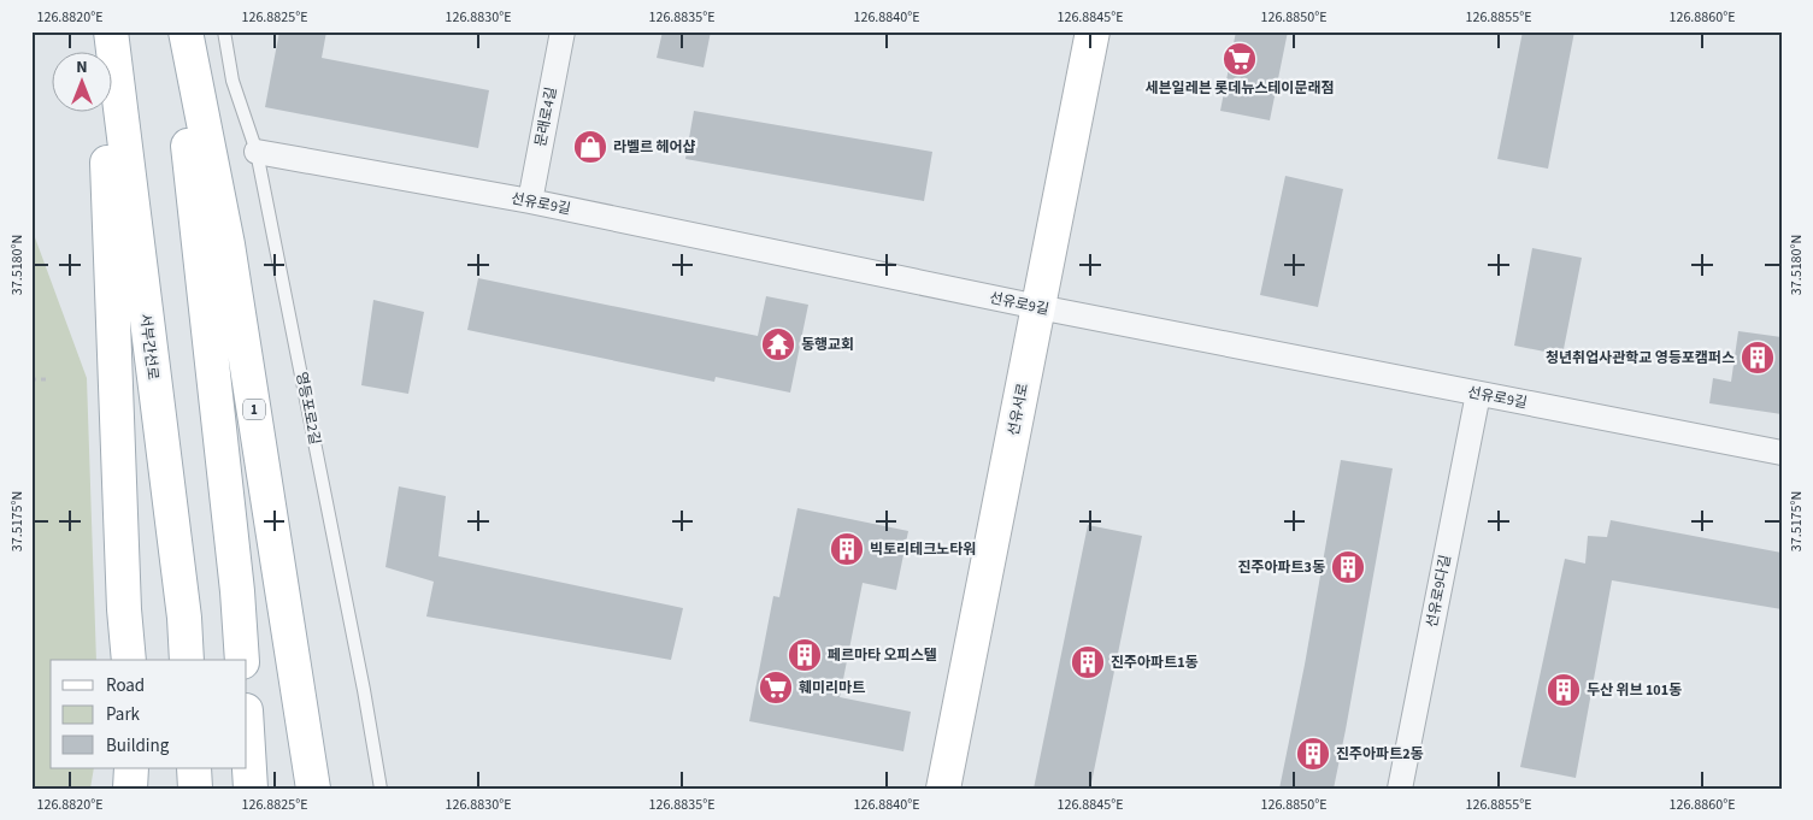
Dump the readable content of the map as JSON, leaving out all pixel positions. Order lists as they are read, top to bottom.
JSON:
{
  "streets": {
    "main road": ["서부간선로", "1", "선유서로"],
    "street": ["문래로4길", "선유로9길", "선유로9다길"],
    "lane": ["영등포로2길"]
  },
  "crossings": [
    ["문래로4길", "선유로9길"],
    ["선유로9길", "영등포로2길"],
    ["선유로9길", "선유서로"],
    ["선유로9길", "선유로9다길"]
  ],
  "places": {
    "supermarket": ["세븐일레븐 롯데뉴스테이문래점", "훼미리마트"],
    "shop": ["라벨르 헤어샵"],
    "temple": ["동행교회"],
    "building": [
      "청년취업사관학교 영등포캠퍼스",
      "빅토리테크노타워",
      "진주아파트3동",
      "페르마타 오피스텔",
      "진주아파트1동",
      "두산 위브 101동",
      "진주아파트2동"
    ]
  },
  "legend": ["Road", "Park", "Building"],
  "north": "top",
  "coordinates": [
    "126.8820°E",
    "126.8825°E",
    "126.8830°E",
    "126.8835°E",
    "126.8840°E",
    "126.8845°E",
    "126.8850°E",
    "126.8855°E",
    "126.8860°E",
    "37.5180°N",
    "37.5175°N"
  ]
}
